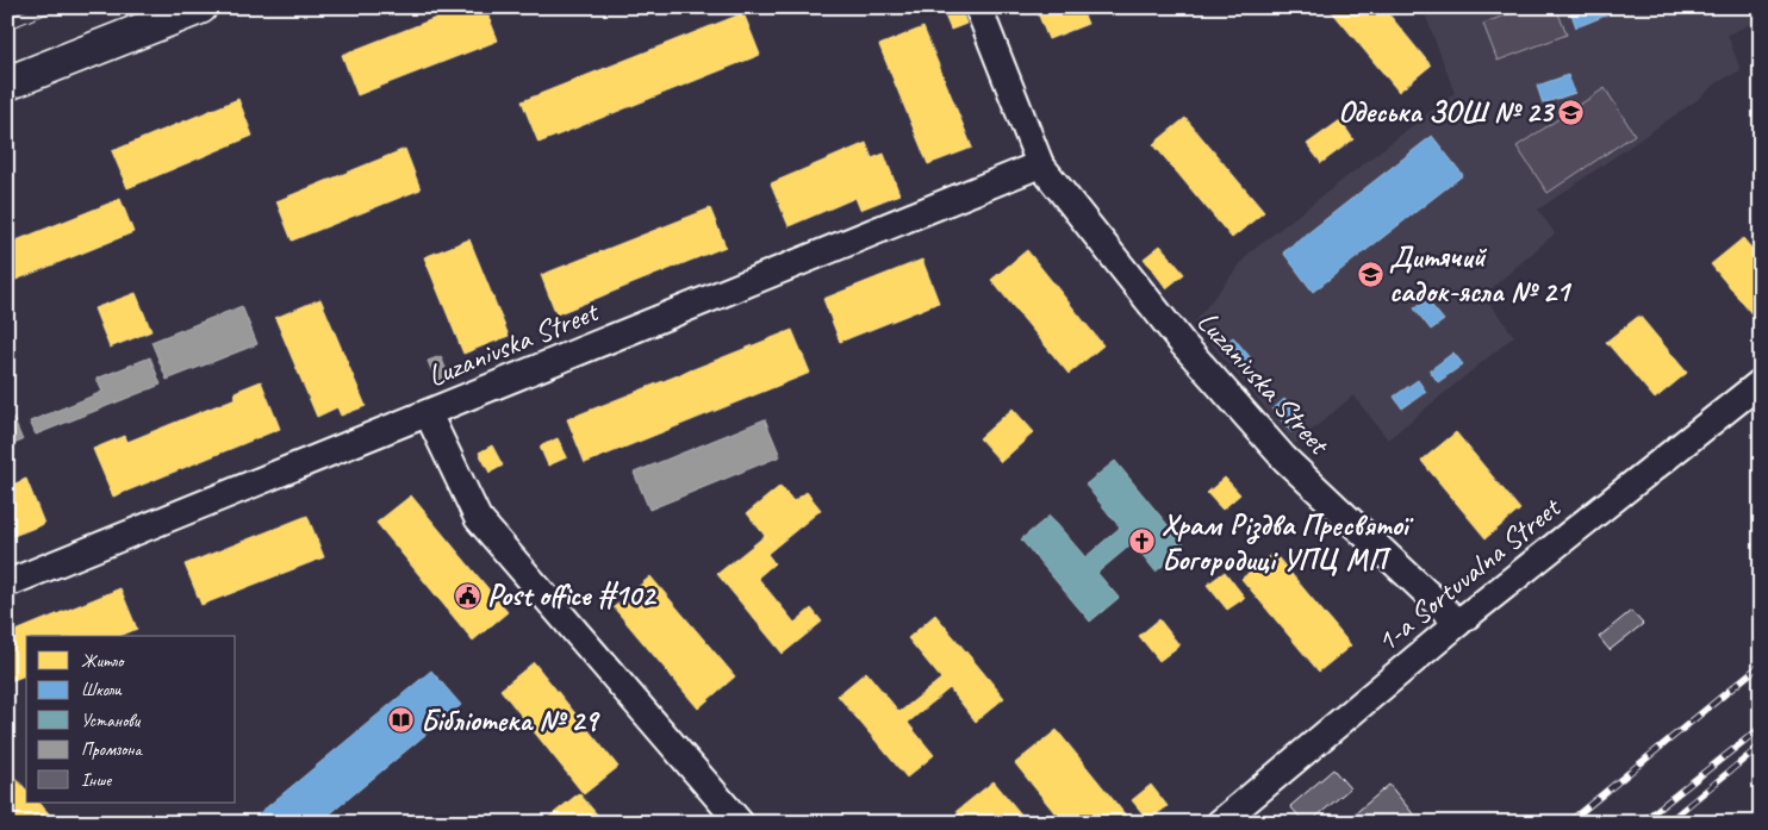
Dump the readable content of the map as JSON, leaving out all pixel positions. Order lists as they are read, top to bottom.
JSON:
{
  "streets": {
    "street": ["Luzanivska Street", "1-a Sortuvalna Street"]
  },
  "crossings": [
    ["Luzanivska Street", "1-a Sortuvalna Street"]
  ],
  "places": {
    "school or university": ["Одеська ЗОШ № 23", "Дитячий садок-ясла № 21"],
    "church": ["Храм Різдва Пресвятої Богородиці УПЦ МП"],
    "public building": ["Post office #102"],
    "library": ["Бібліотека № 29"]
  },
  "legend": [
    "Житло",
    "Школи",
    "Установи",
    "Промзона",
    "Інше"
  ]
}
